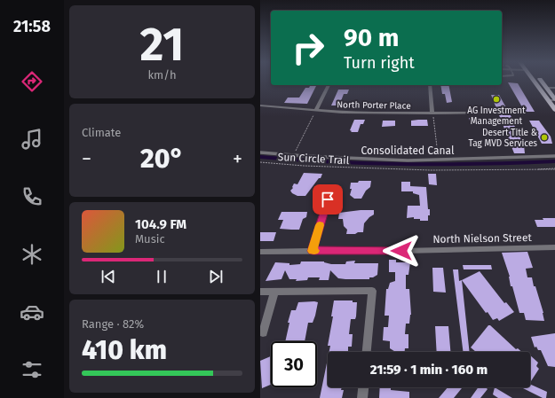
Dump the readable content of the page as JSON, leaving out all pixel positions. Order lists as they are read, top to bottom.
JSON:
{
  "streets": {
    "street": ["North Porter Place", "North Nielson Street"],
    "lane": ["Consolidated Canal"],
    "path": ["Sun Circle Trail"]
  },
  "places": ["AG Investment Management", "Desert Title & Tag MVD Services"],
  "page": {
    "tabs": "21:58",
    "tile": [
      ["21", "km/h"],
      "Climate",
      ["Range · 82%", "410 km"]
    ],
    "turn": ["90 m", "Turn right"],
    "heat": ["−", "20°", "+"],
    "song": ["104.9 FM", "Music"],
    "limit": "30",
    "trip": "21:59 · 1 min · 160 m"
  }
}
